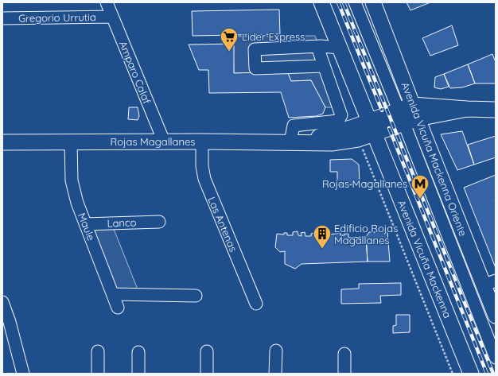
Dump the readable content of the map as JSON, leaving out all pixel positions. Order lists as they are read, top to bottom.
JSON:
{
  "streets": {
    "main road": ["Rojas Magallanes", "Avenida Vicuña Mackenna Oriente", "Avenida Vicuña Mackenna"],
    "street": [
      "Gregorio Urrutia",
      "Amparo Calaf",
      "Lanco",
      "Las Antenas",
      "Maule"
    ]
  },
  "crossings": [
    ["Gregorio Urrutia", "Amparo Calaf"],
    ["Amparo Calaf", "Rojas Magallanes"],
    ["Rojas Magallanes", "Avenida Vicuña Mackenna Oriente"],
    ["Rojas Magallanes", "Las Antenas"],
    ["Rojas Magallanes", "Maule"],
    ["Rojas Magallanes", "Avenida Vicuña Mackenna"],
    ["Lanco", "Maule"]
  ],
  "places": {
    "supermarket": ["Lider Express"],
    "metro station": ["Rojas Magallanes"],
    "building": ["Edificio Rojas Magallanes"]
  }
}
